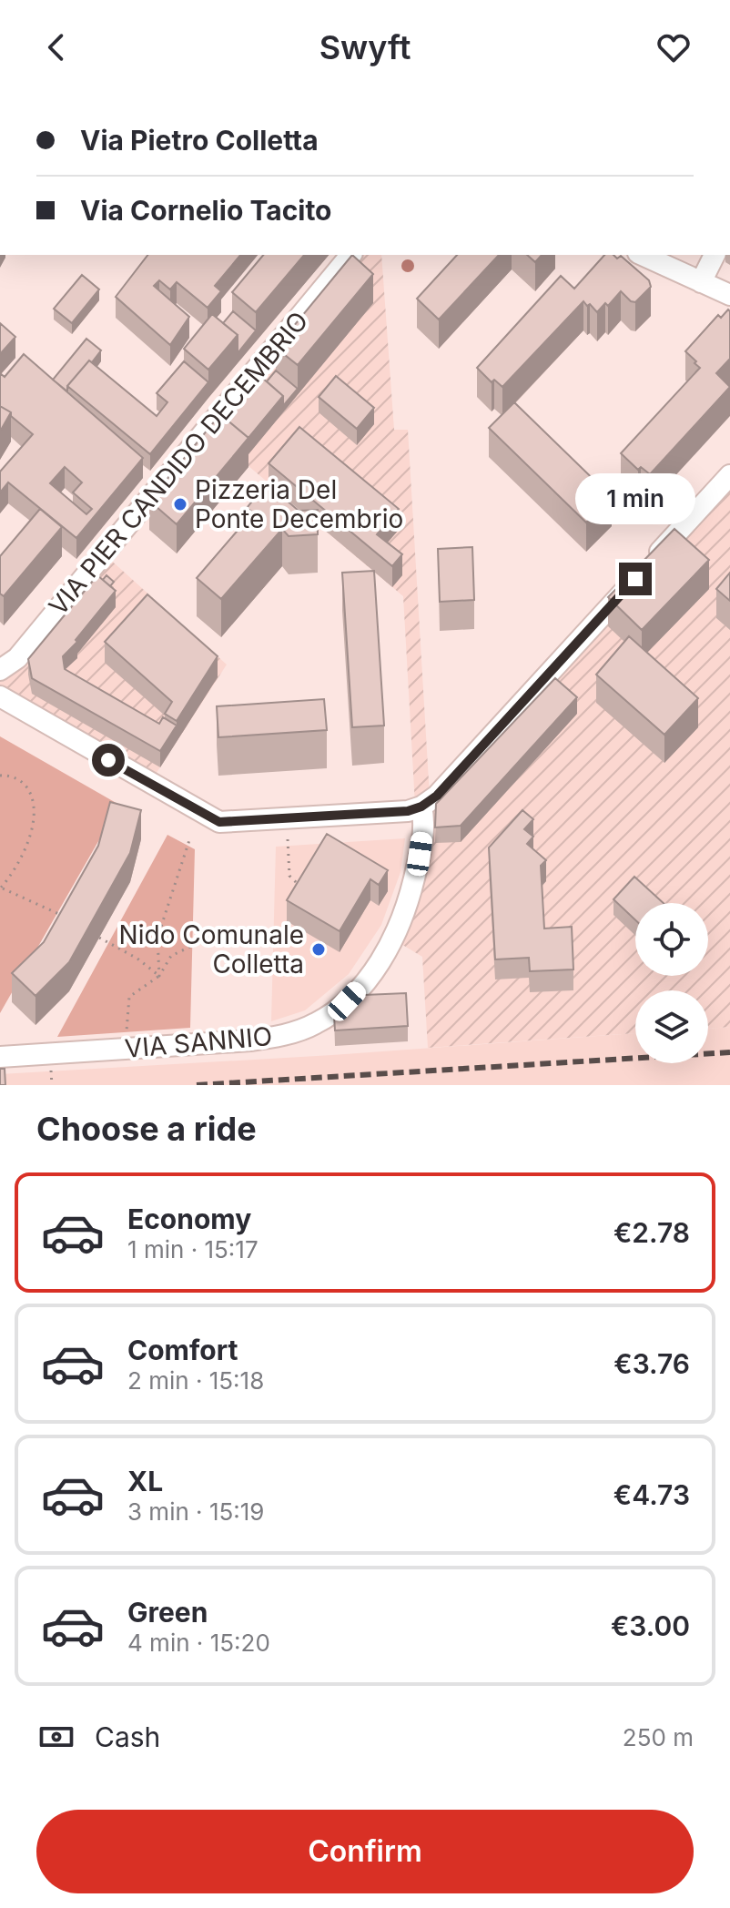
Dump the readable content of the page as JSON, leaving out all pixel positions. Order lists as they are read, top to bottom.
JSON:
{
  "streets": {
    "street": ["VIA PIER CANDIDO DECEMBRIO", "VIA SANNIO"]
  },
  "places": ["Pizzeria Del Ponte Decembrio", "Nido Comunale Colletta"],
  "page": {
    "header": "Swyft",
    "banner": ["Via Pietro Colletta", "Via Cornelio Tacito"],
    "bubble": "1 min",
    "heading": "Choose a ride",
    "list": [
      {
        "name": "Economy",
        "note": "1 min · 15:17",
        "value": "€2.78"
      },
      {
        "name": "Comfort",
        "note": "2 min · 15:18",
        "value": "€3.76"
      },
      {
        "name": "XL",
        "note": "3 min · 15:19",
        "value": "€4.73"
      },
      {
        "name": "Green",
        "note": "4 min · 15:20",
        "value": "€3.00"
      }
    ],
    "pay": ["Cash", "250 m"],
    "buttons": "Confirm"
  }
}
